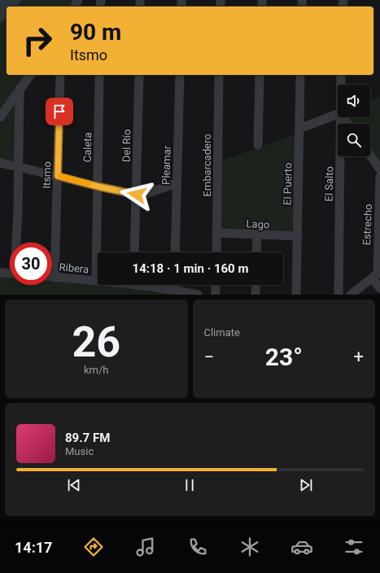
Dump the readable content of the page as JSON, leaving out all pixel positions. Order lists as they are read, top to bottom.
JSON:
{
  "streets": {
    "street": [
      "Del Río",
      "Caleta",
      "Pleamar",
      "Embarcadero",
      "Itsmo",
      "El Puerto",
      "El Salto",
      "Lago",
      "Estrecho",
      "Ribera"
    ]
  },
  "crossings": [
    ["Caleta", "Ribera"],
    ["Embarcadero", "Lago"],
    ["Itsmo", "Ribera"],
    ["El Puerto", "Lago"]
  ],
  "page": {
    "turn": ["90 m", "Itsmo"],
    "limit": "30",
    "trip": "14:18 · 1 min · 160 m",
    "tile": [
      ["26", "km/h"],
      "Climate"
    ],
    "heat": ["−", "23°", "+"],
    "song": ["89.7 FM", "Music"],
    "tabs": "14:17"
  }
}
